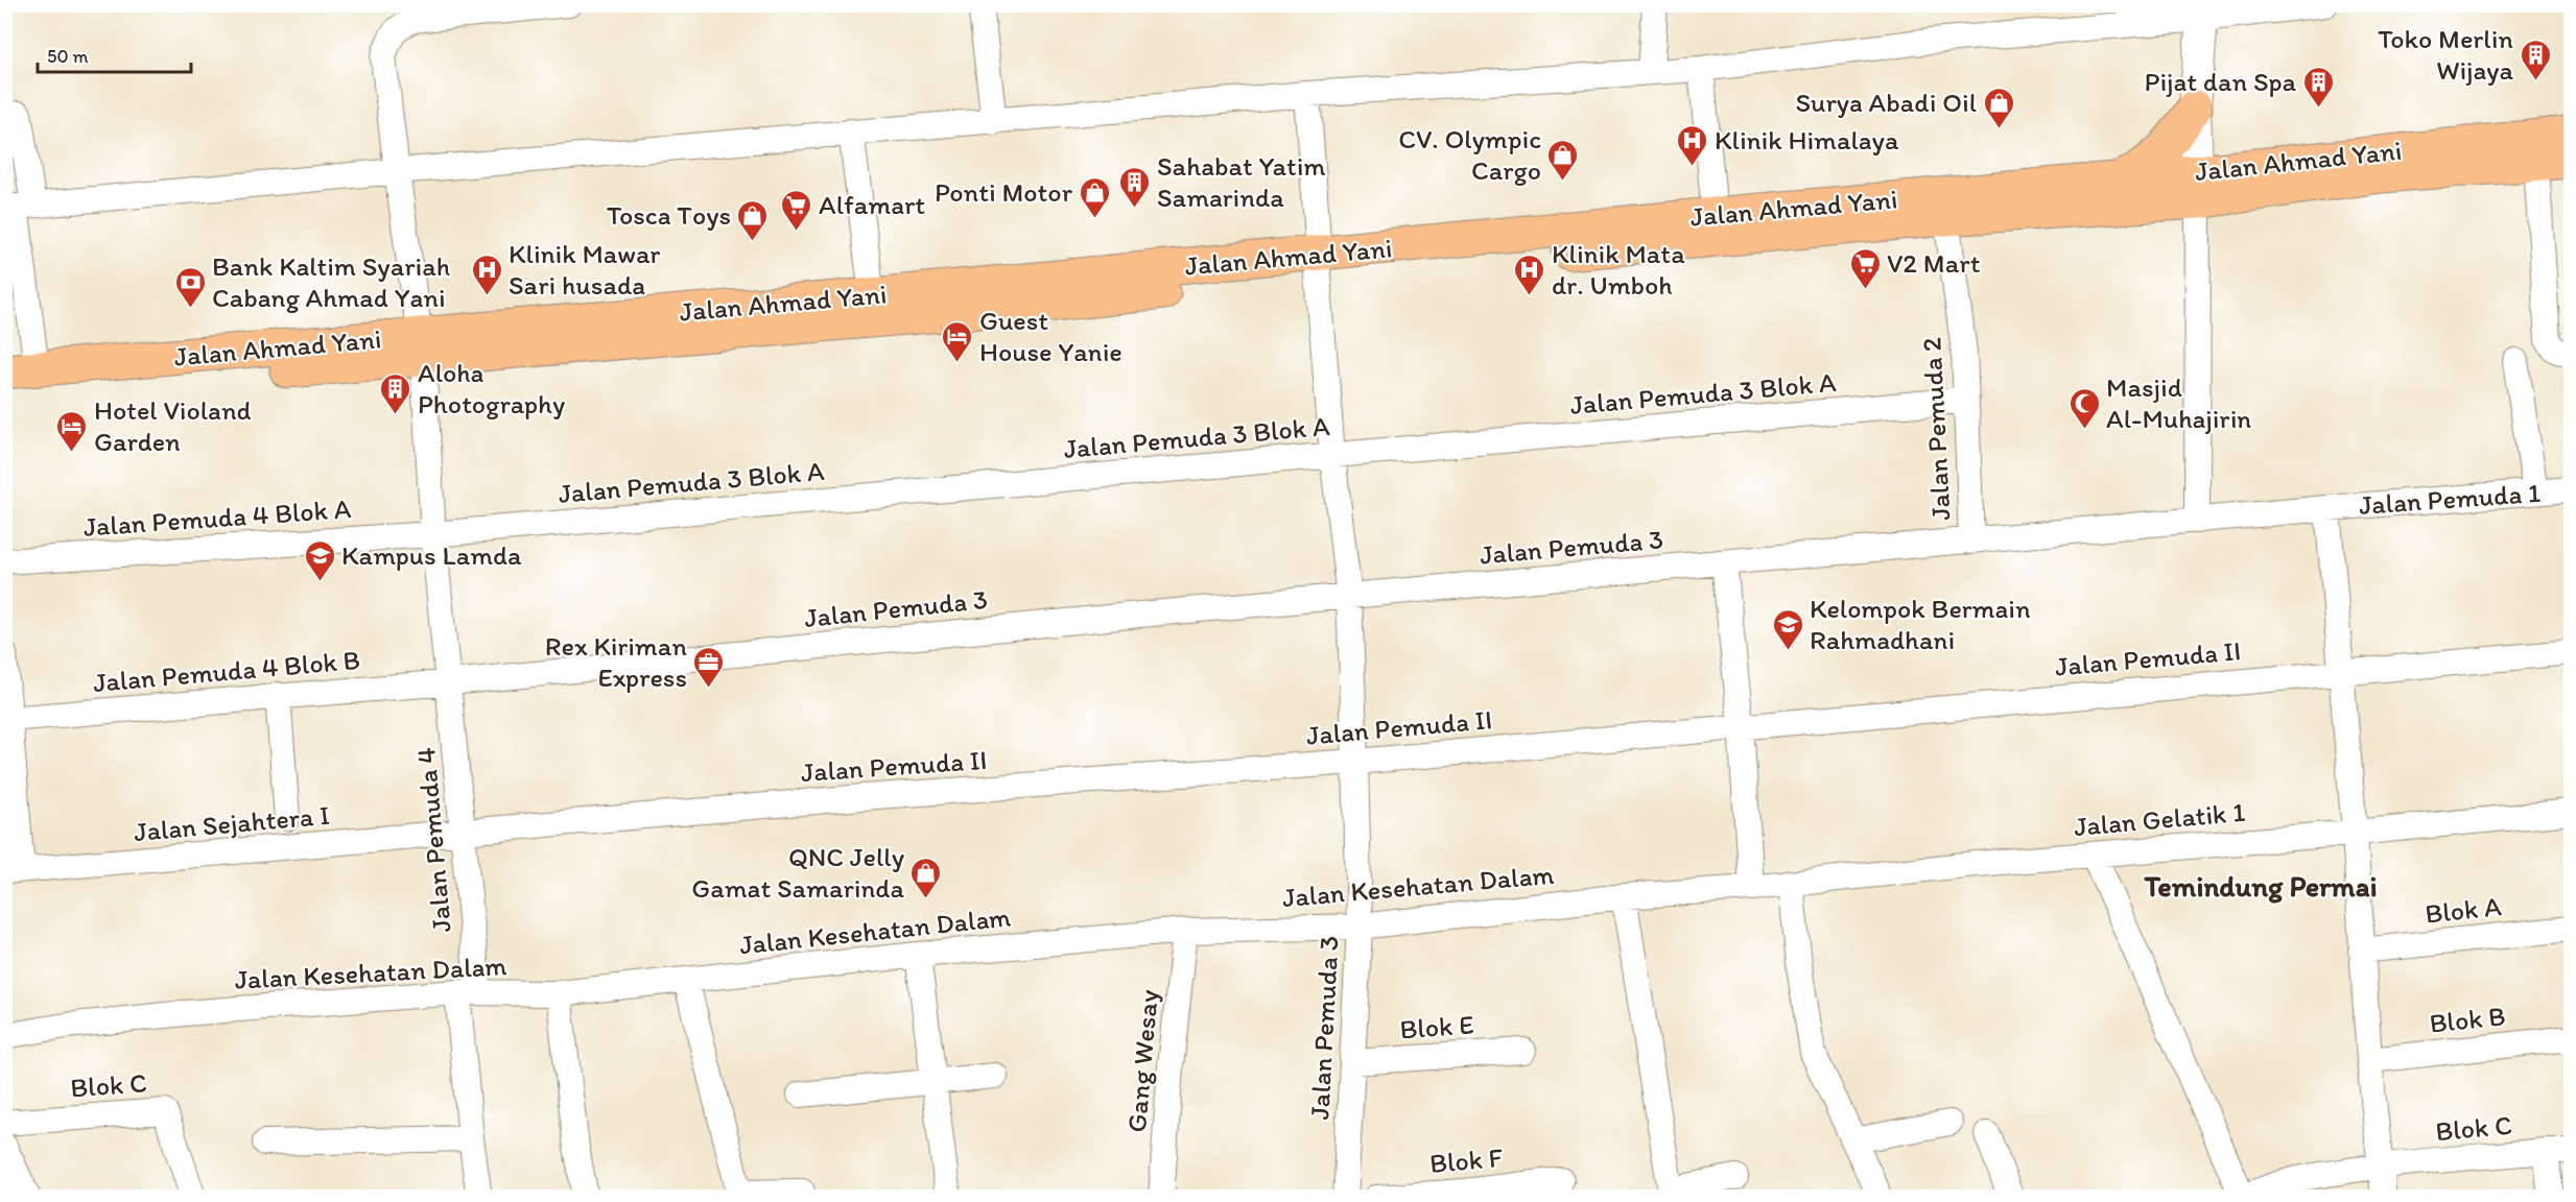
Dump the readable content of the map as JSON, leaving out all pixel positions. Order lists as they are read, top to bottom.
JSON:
{
  "streets": {
    "main road": ["Jalan Ahmad Yani"],
    "street": [
      "Jalan Pemuda 3 Blok A",
      "Jalan Pemuda 2",
      "Jalan Pemuda 1",
      "Jalan Pemuda 4 Blok A",
      "Jalan Pemuda 3",
      "Jalan Pemuda II",
      "Jalan Pemuda 4 Blok B",
      "Jalan Gelatik 1",
      "Jalan Sejahtera I",
      "Jalan Pemuda 4",
      "Jalan Kesehatan Dalam",
      "Blok A",
      "Blok B",
      "Blok E",
      "Gang Wesay",
      "Blok C",
      "Blok F"
    ]
  },
  "crossings": [
    ["Jalan Ahmad Yani", "Jalan Pemuda 2"],
    ["Jalan Ahmad Yani", "Jalan Pemuda 3"],
    ["Jalan Ahmad Yani", "Jalan Pemuda 4"],
    ["Jalan Pemuda 3 Blok A", "Jalan Pemuda 2"],
    ["Jalan Pemuda 3 Blok A", "Jalan Pemuda 4 Blok A"],
    ["Jalan Pemuda 3 Blok A", "Jalan Pemuda 3"],
    ["Jalan Pemuda 3 Blok A", "Jalan Pemuda 4"],
    ["Jalan Pemuda 2", "Jalan Pemuda 1"],
    ["Jalan Pemuda 2", "Jalan Pemuda 3"],
    ["Jalan Pemuda 1", "Jalan Pemuda II"],
    ["Jalan Pemuda 1", "Jalan Gelatik 1"],
    ["Jalan Pemuda 1", "Blok A"],
    ["Jalan Pemuda 1", "Blok B"],
    ["Jalan Pemuda 1", "Blok C"],
    ["Jalan Pemuda 4 Blok A", "Jalan Pemuda 4"],
    ["Jalan Pemuda 3", "Jalan Pemuda II"],
    ["Jalan Pemuda 3", "Jalan Pemuda 4 Blok B"],
    ["Jalan Pemuda 3", "Jalan Pemuda 4"],
    ["Jalan Pemuda 3", "Jalan Kesehatan Dalam"],
    ["Jalan Pemuda 3", "Blok E"],
    ["Jalan Pemuda II", "Jalan Sejahtera I"],
    ["Jalan Pemuda II", "Jalan Pemuda 4"],
    ["Jalan Pemuda 4 Blok B", "Jalan Pemuda 4"],
    ["Jalan Gelatik 1", "Jalan Kesehatan Dalam"],
    ["Jalan Sejahtera I", "Jalan Pemuda 4"],
    ["Jalan Pemuda 4", "Jalan Kesehatan Dalam"],
    ["Jalan Kesehatan Dalam", "Gang Wesay"]
  ],
  "districts": ["Temindung Permai"],
  "places": {
    "building": [
      "Toko Merlin Wijaya",
      "Pijat dan Spa",
      "Sahabat Yatim Samarinda",
      "Aloha Photography"
    ],
    "shop": [
      "Surya Abadi Oil",
      "CV. Olympic Cargo",
      "Ponti Motor",
      "Tosca Toys",
      "QNC Jelly Gamat Samarinda"
    ],
    "hospital": ["Klinik Himalaya", "Klinik Mawar Sari husada", "Klinik Mata dr. Umboh"],
    "supermarket": ["Alfamart", "V2 Mart"],
    "bank": ["Bank Kaltim Syariah Cabang Ahmad Yani"],
    "hotel": ["Guest House Yanie", "Hotel Violand Garden"],
    "mosque": ["Masjid Al-Muhajirin"],
    "school or university": ["Kampus Lamda", "Kelompok Bermain Rahmadhani"],
    "office": ["Rex Kiriman Express"]
  },
  "scale_bar": "50 m"
}
